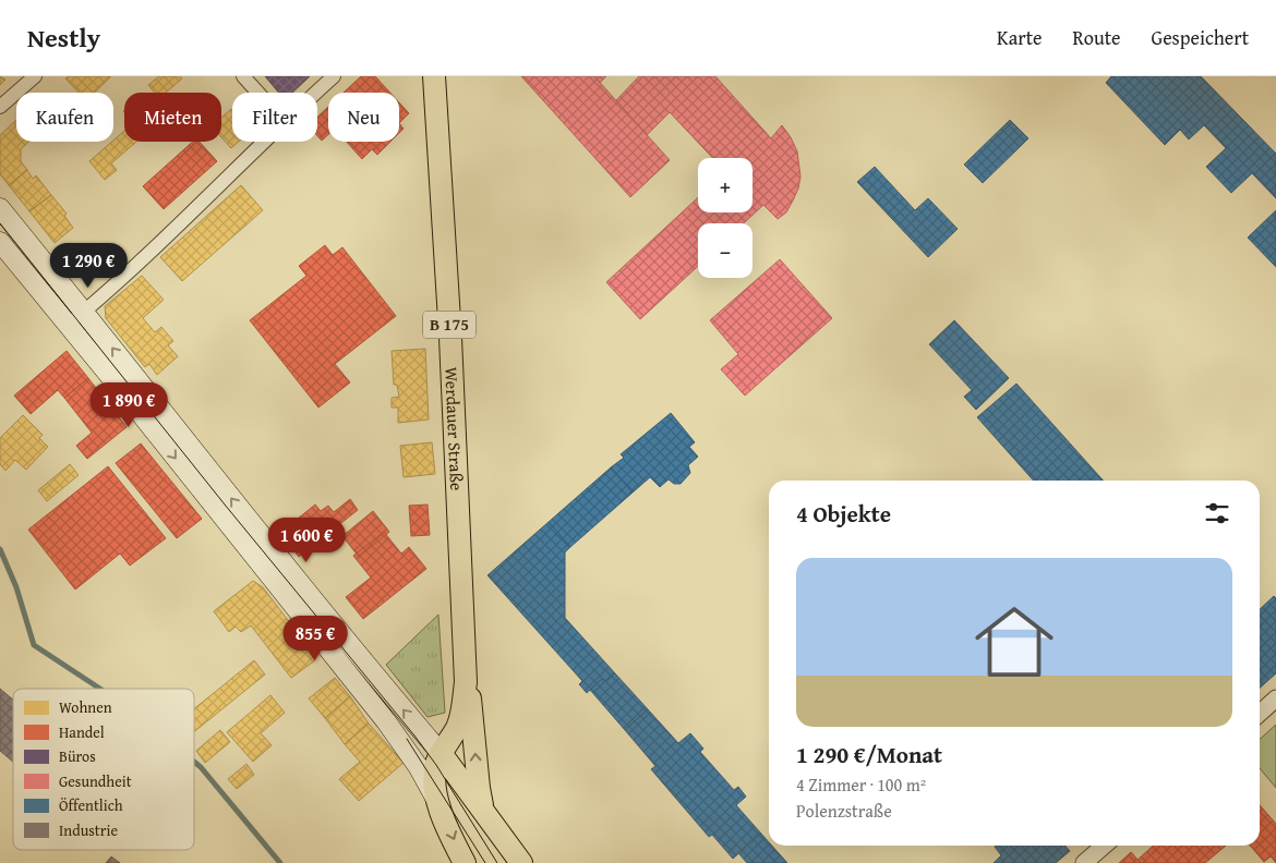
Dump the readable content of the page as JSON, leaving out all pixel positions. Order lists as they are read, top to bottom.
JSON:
{
  "streets": {
    "main road": ["B 175", "Werdauer Straße"]
  },
  "legend": [
    "Wohnen",
    "Handel",
    "Büros",
    "Gesundheit",
    "Öffentlich",
    "Industrie"
  ],
  "page": {
    "header": "Nestly",
    "nav": ["Karte", "Route", "Gespeichert"],
    "chip": [
      "Kaufen",
      "Mieten",
      "Filter",
      "Neu"
    ],
    "map_buttons": ["+", "−"],
    "price": [
      "1 290 €",
      "1 890 €",
      "1 600 €",
      "855 €"
    ],
    "heading": "4 Objekte",
    "list": [
      {
        "name": "1 290 €/Monat",
        "note": "4 Zimmer · 100 m² · Polenzstraße"
      }
    ]
  }
}
